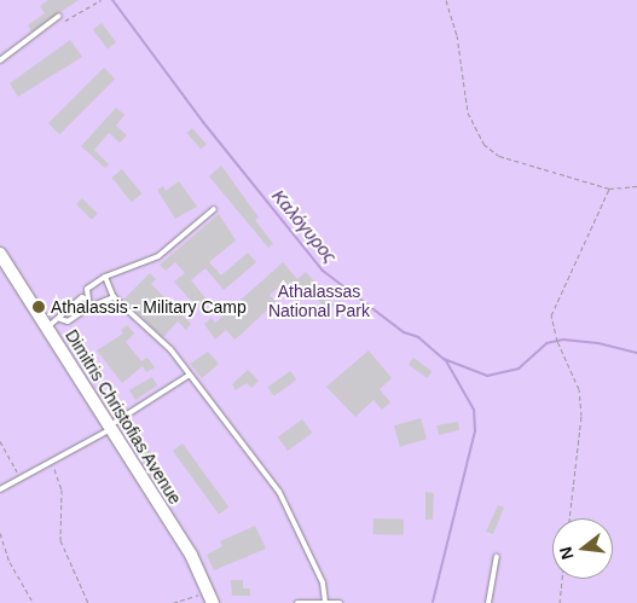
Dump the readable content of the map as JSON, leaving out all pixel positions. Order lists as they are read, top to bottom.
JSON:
{
  "streets": {
    "main road": ["Dimitris Christofias Avenue"]
  },
  "water": ["Καλόγυρος"],
  "parks": ["Athalassas National Park"],
  "places": ["Athalassis - Military Camp"],
  "north": "left"
}
